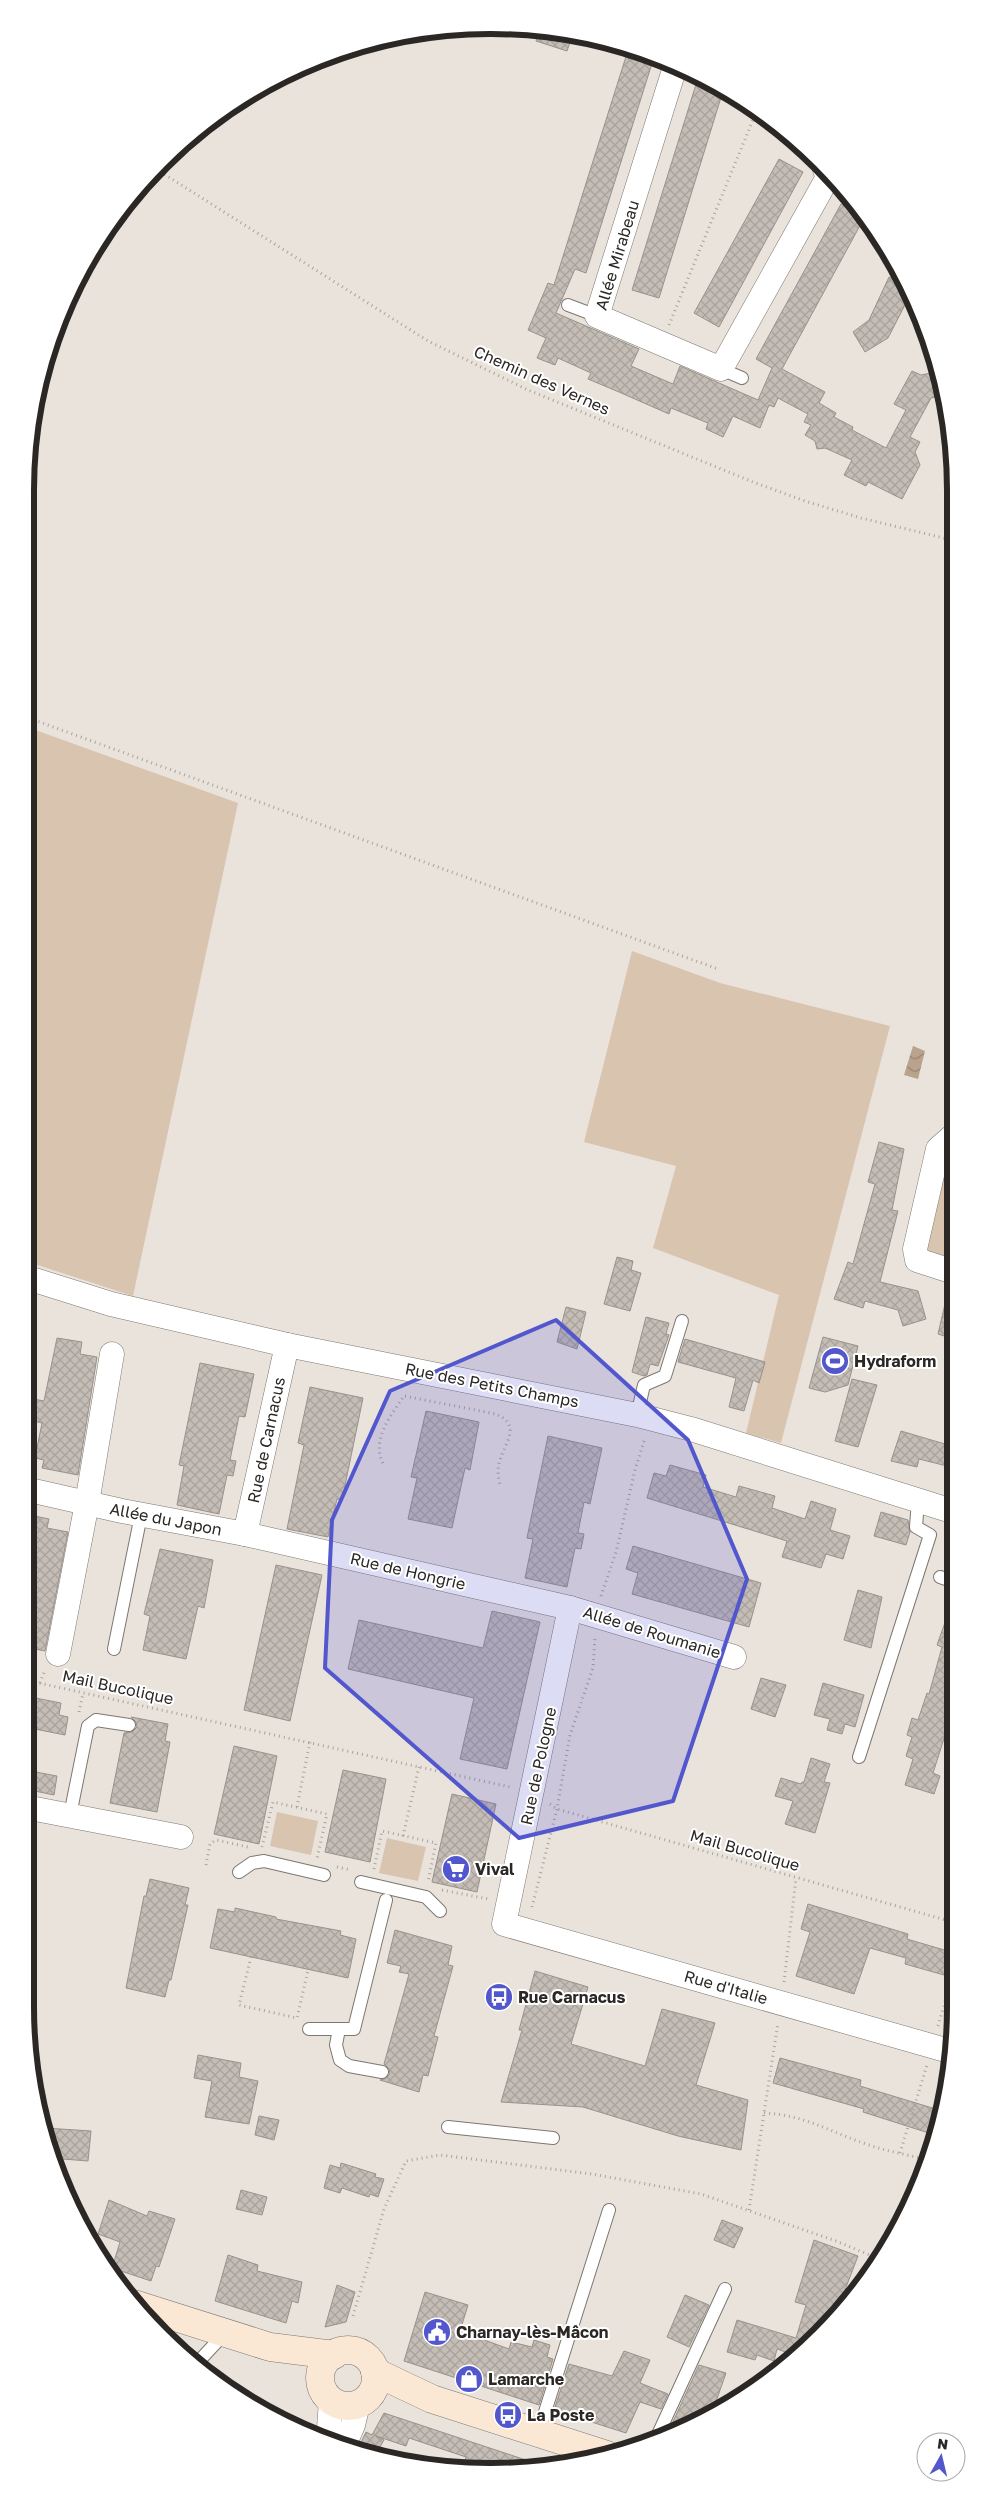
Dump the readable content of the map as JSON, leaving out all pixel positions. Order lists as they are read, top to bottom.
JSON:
{
  "streets": {
    "street": [
      "Allée Mirabeau",
      "Rue des Petits Champs",
      "Rue de Carnacus",
      "Allée du Japon",
      "Rue de Hongrie",
      "Allée de Roumanie",
      "Rue de Pologne",
      "Rue d'Italie"
    ],
    "path": ["Chemin des Vernes", "Mail Bucolique"]
  },
  "crossings": [
    ["Rue des Petits Champs", "Rue de Carnacus"],
    ["Rue de Carnacus", "Allée du Japon"],
    ["Rue de Carnacus", "Rue de Hongrie"],
    ["Allée du Japon", "Rue de Hongrie"],
    ["Rue de Hongrie", "Allée de Roumanie"],
    ["Rue de Hongrie", "Rue de Pologne"],
    ["Allée de Roumanie", "Rue de Pologne"],
    ["Mail Bucolique", "Rue de Pologne"],
    ["Rue de Pologne", "Rue d'Italie"]
  ],
  "places": {
    "sports": ["Hydraform"],
    "supermarket": ["Vival"],
    "bus stop": ["Rue Carnacus", "La Poste"],
    "public building": ["Charnay-lès-Mâcon"],
    "shop": ["Lamarche"]
  },
  "north": "top"
}
